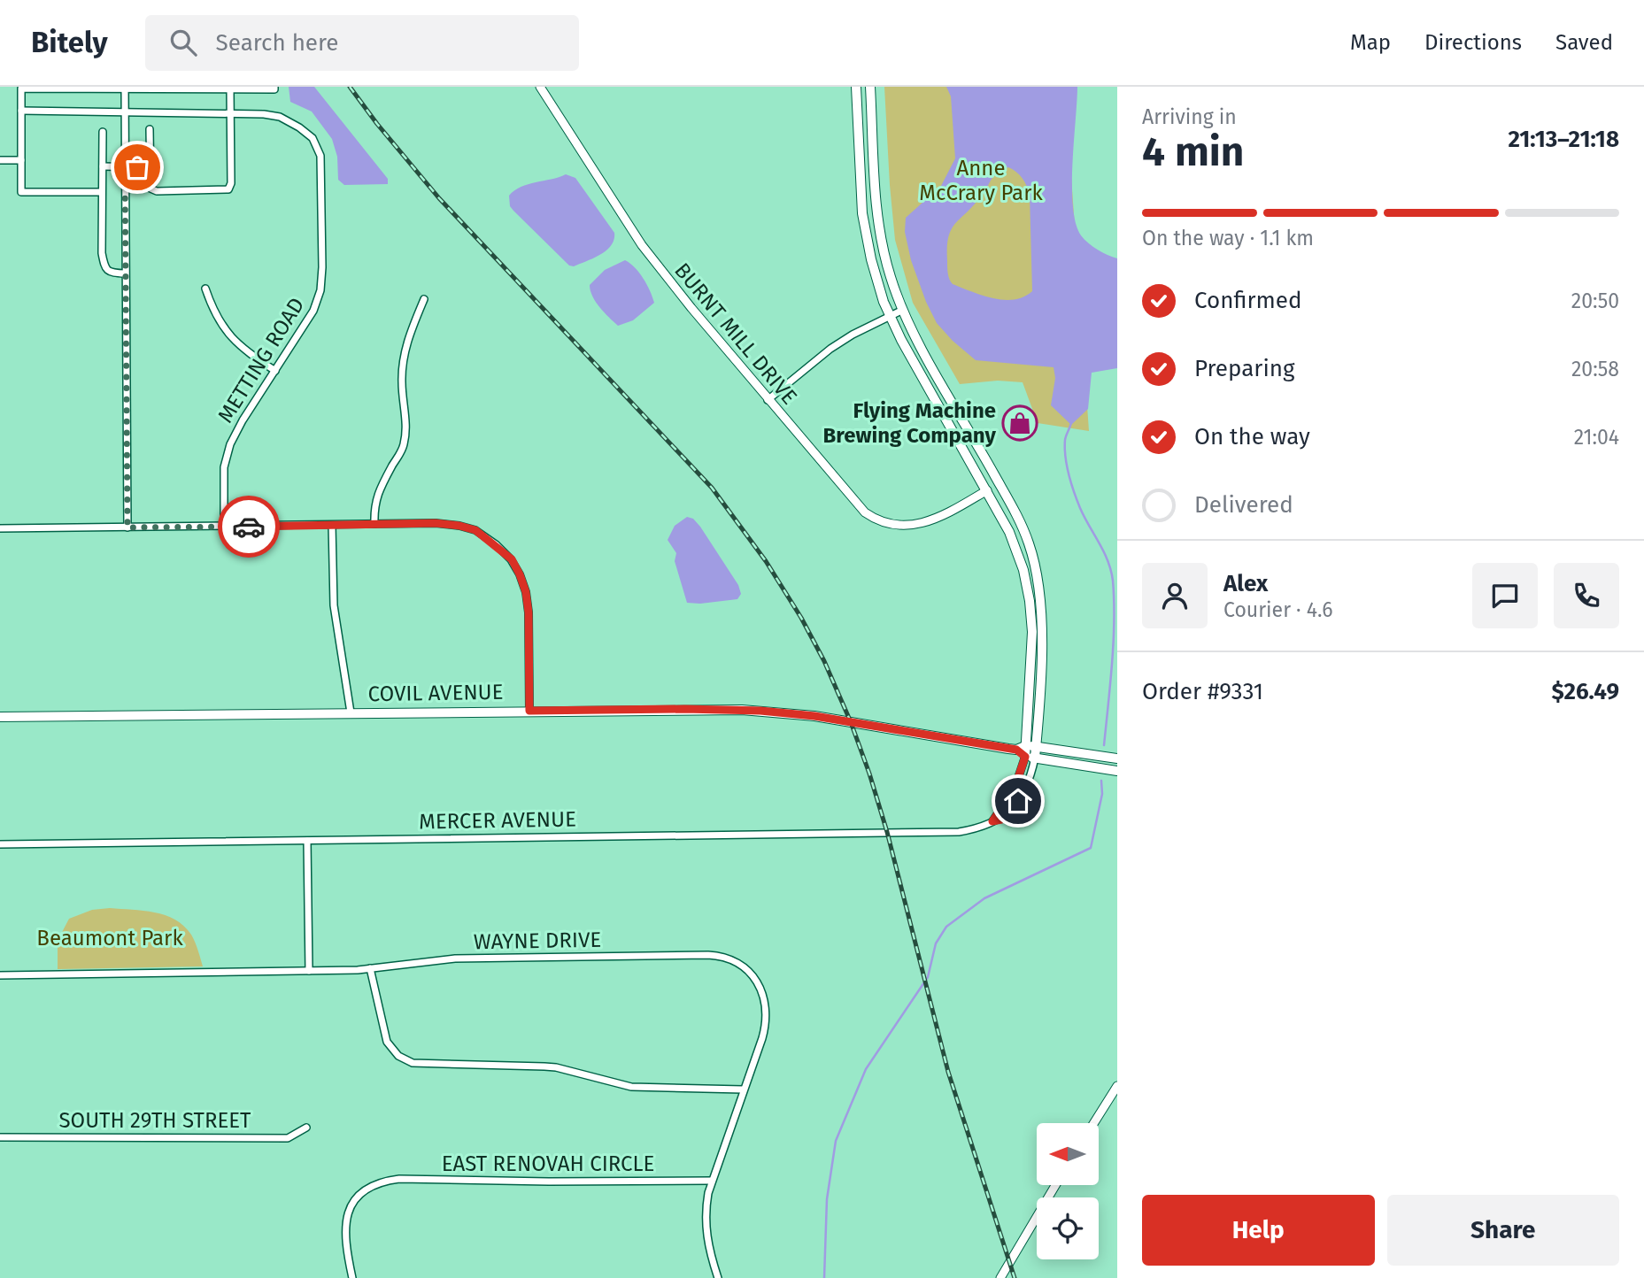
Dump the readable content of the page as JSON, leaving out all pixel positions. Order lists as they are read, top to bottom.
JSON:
{
  "streets": {
    "main road": ["COVIL AVENUE"],
    "street": [
      "BURNT MILL DRIVE",
      "METTING ROAD",
      "MERCER AVENUE",
      "WAYNE DRIVE",
      "SOUTH 29TH STREET",
      "EAST RENOVAH CIRCLE"
    ]
  },
  "crossings": [
    ["WAYNE DRIVE", "EAST RENOVAH CIRCLE"]
  ],
  "parks": ["Anne McCrary Park", "Beaumont Park"],
  "places": {
    "shop": ["Flying Machine Brewing Company"]
  },
  "north": "left",
  "page": {
    "header": "Bitely",
    "search": "Search here",
    "nav": ["Map", "Directions", "Saved"],
    "heading": ["4 min", "Arriving in", "21:13–21:18"],
    "panel": [
      "Alex",
      "Courier · 4.6",
      "Order #9331",
      "$26.49"
    ],
    "bar": "On the way · 1.1 km",
    "list": [
      ["Confirmed", "20:50"],
      ["Preparing", "20:58"],
      ["On the way", "21:04"],
      "Delivered"
    ],
    "buttons": ["Help", "Share"]
  }
}
